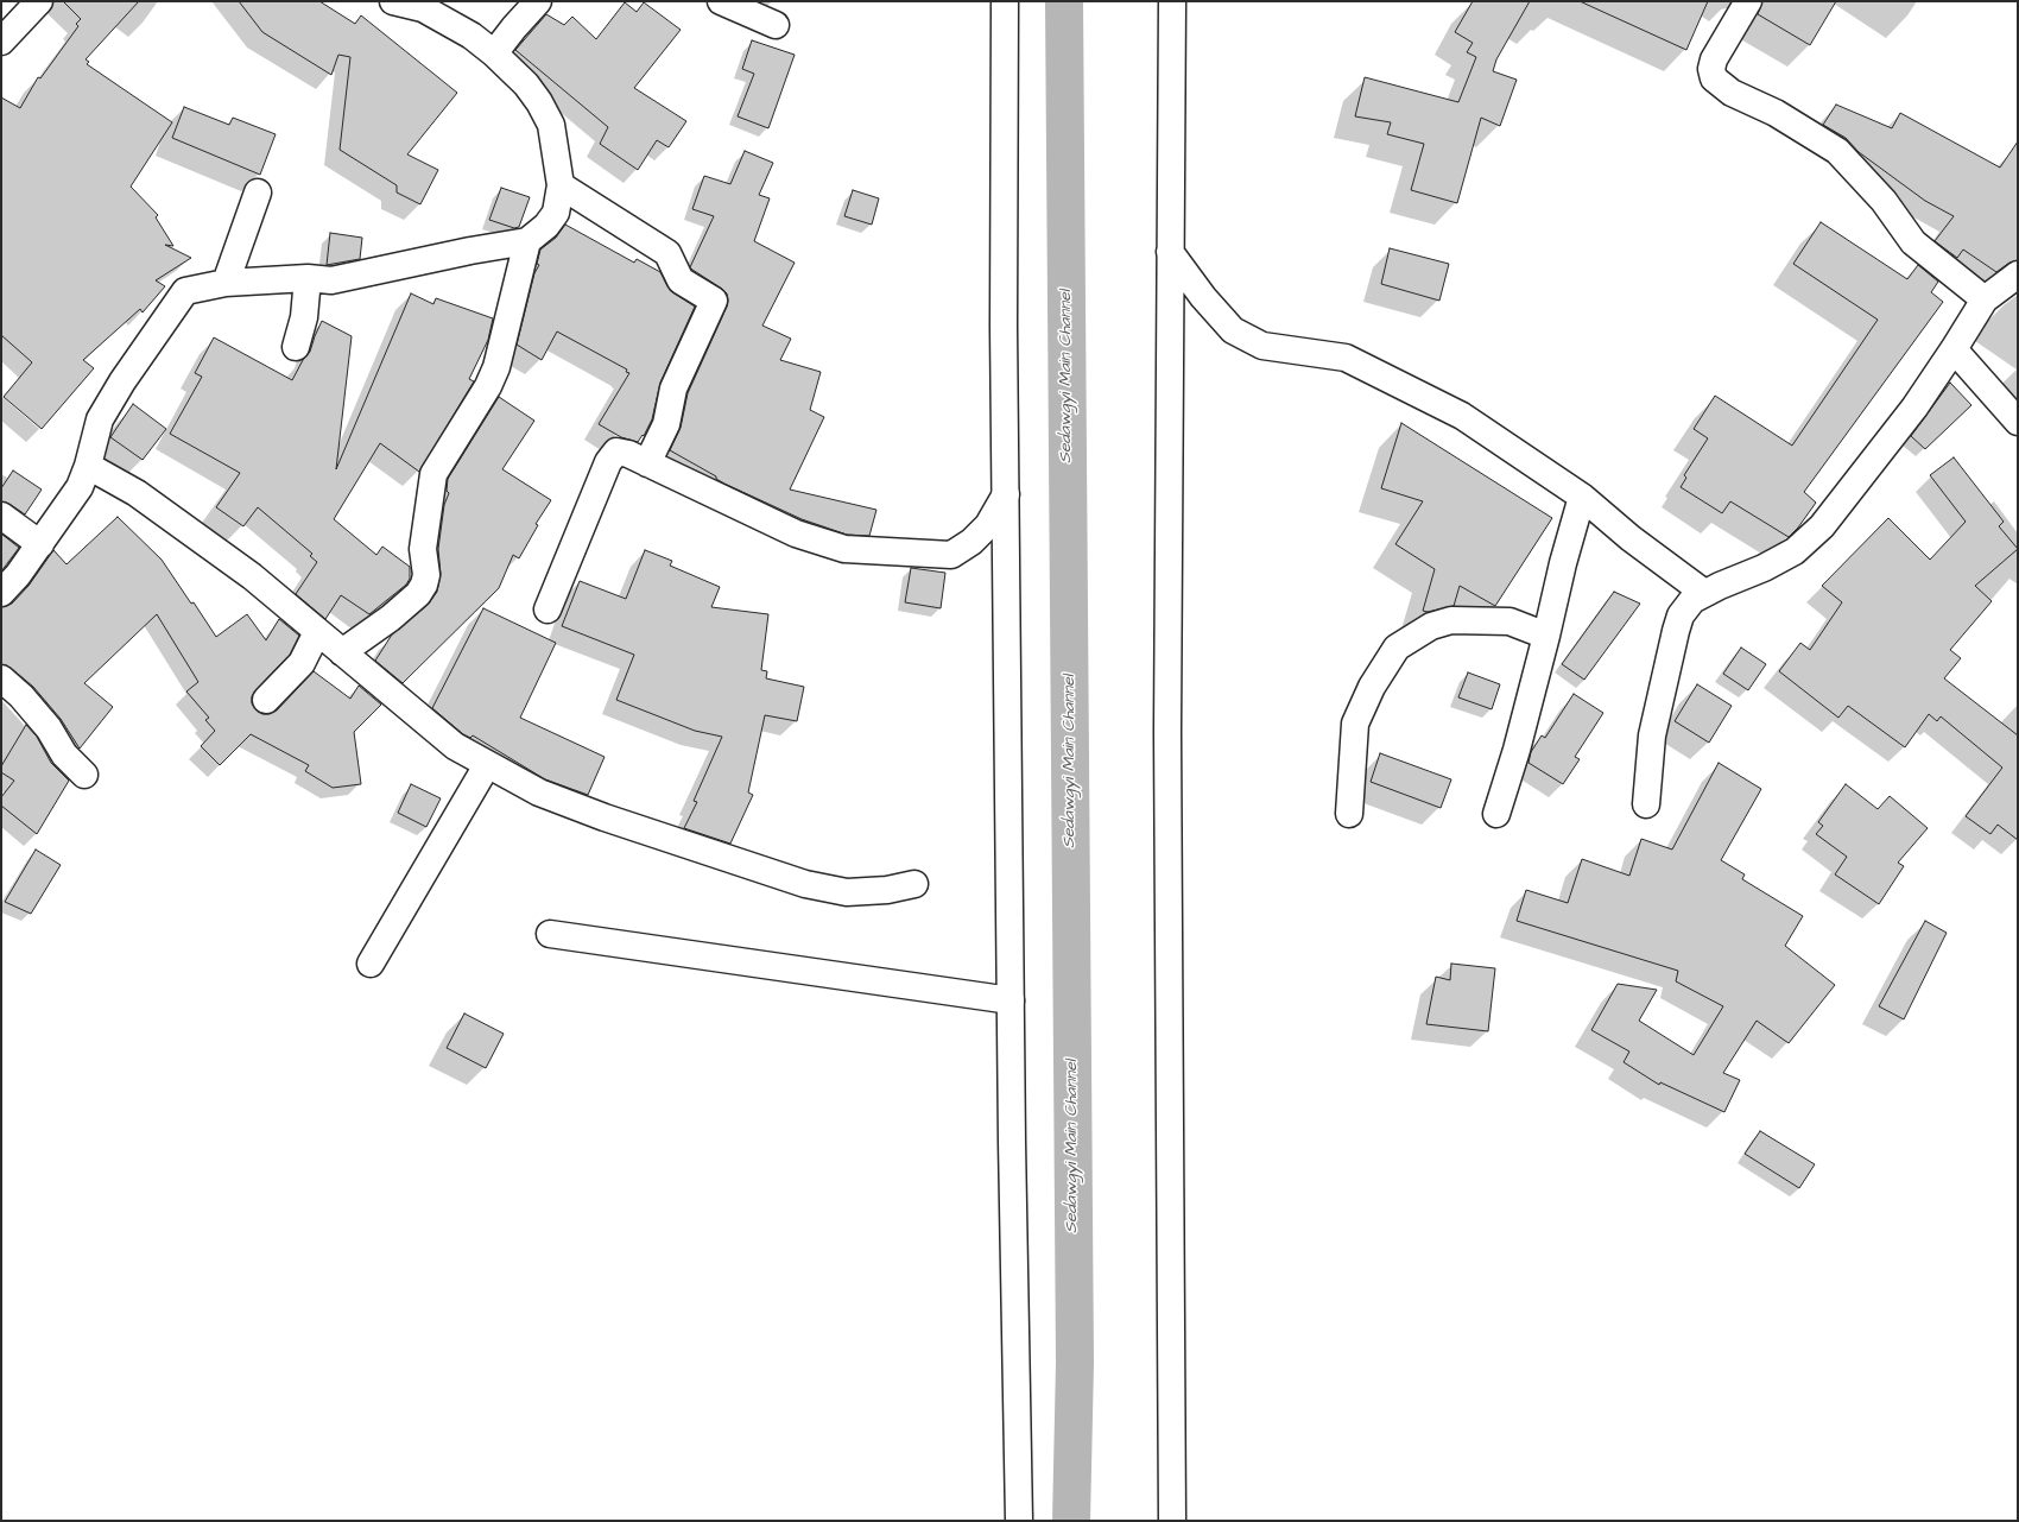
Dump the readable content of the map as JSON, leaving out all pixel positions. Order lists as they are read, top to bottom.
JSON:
{
  "water": ["Sedawgyi Main Channel"]
}
